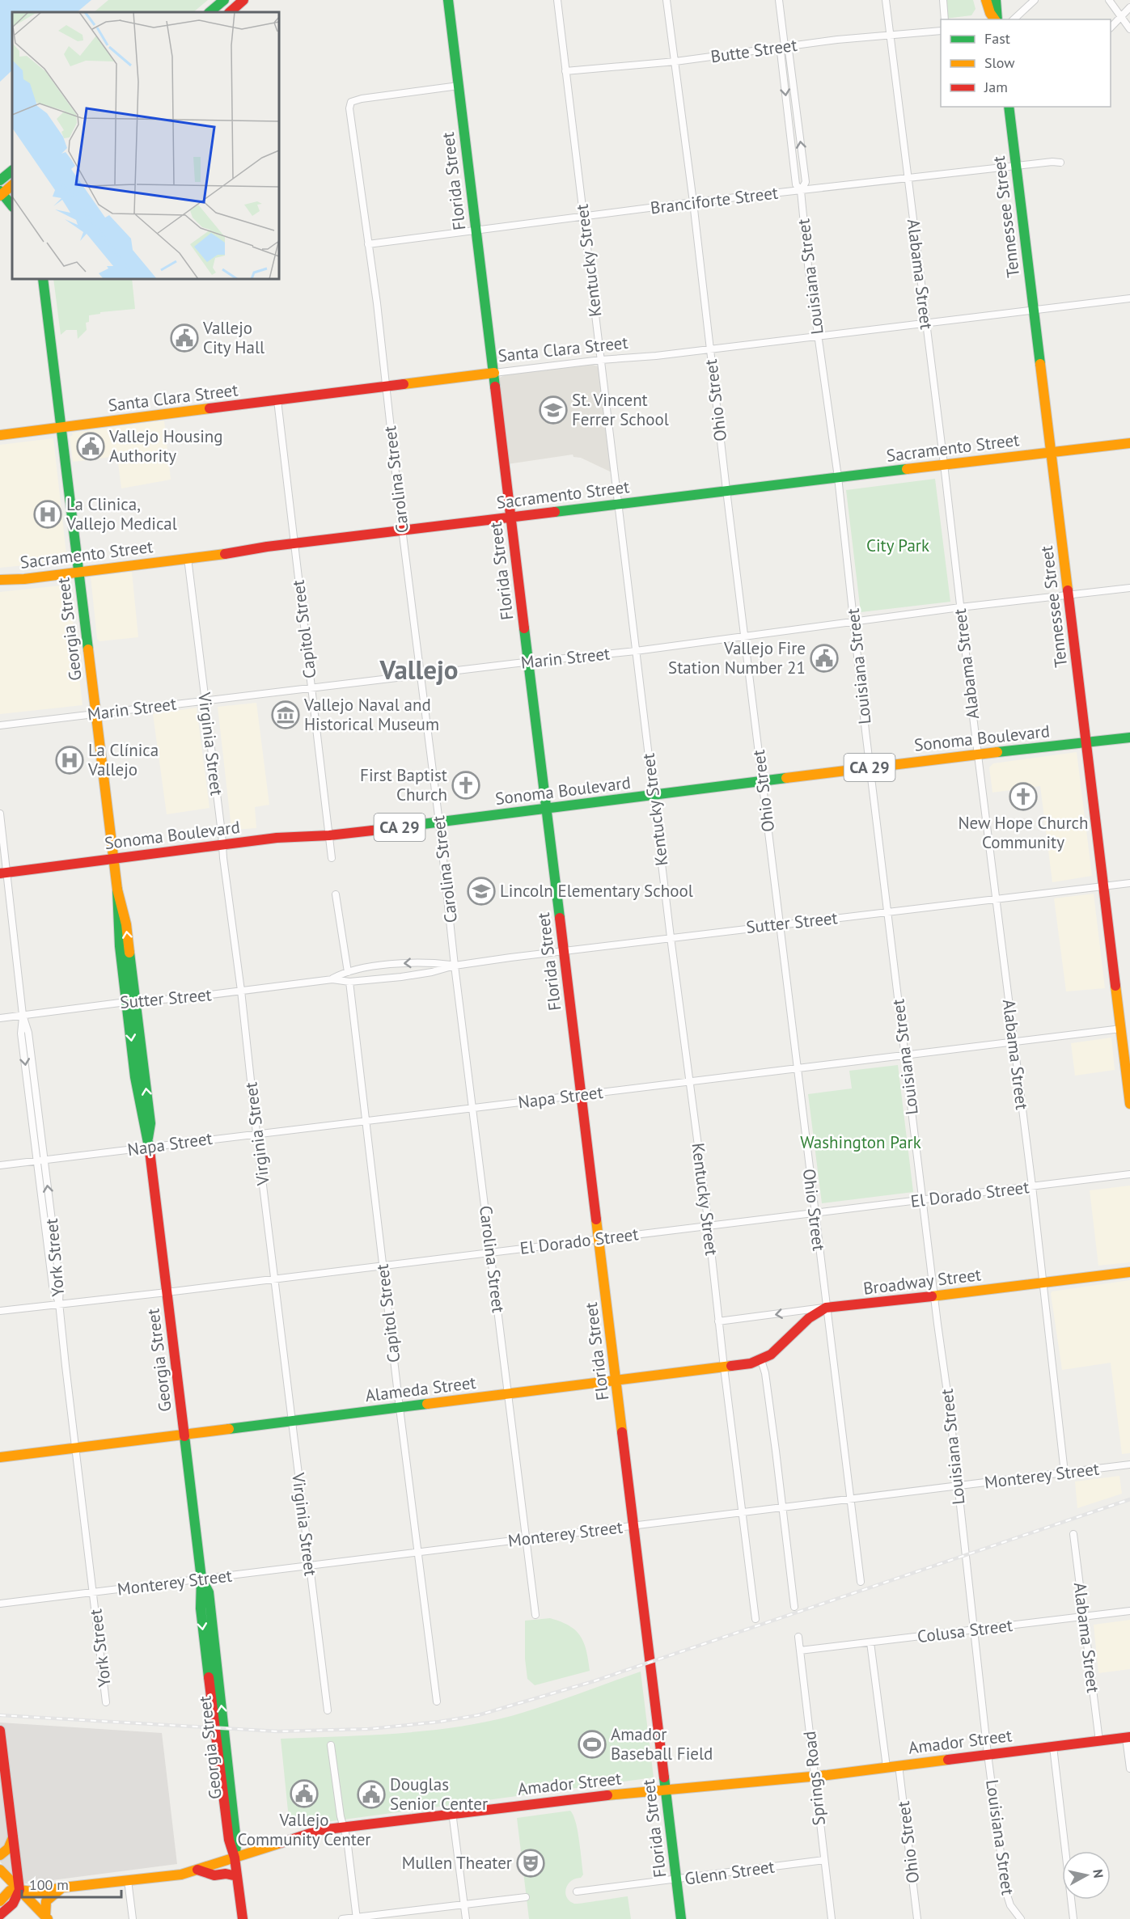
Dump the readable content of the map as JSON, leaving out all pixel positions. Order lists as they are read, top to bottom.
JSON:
{
  "streets": {
    "main road": [
      "Florida Street",
      "Tennessee Street",
      "Santa Clara Street",
      "Sacramento Street",
      "Georgia Street",
      "Sonoma Boulevard",
      "CA 29",
      "Broadway Street",
      "Alameda Street",
      "Amador Street"
    ],
    "street": [
      "Butte Street",
      "Branciforte Street",
      "Kentucky Street",
      "Alabama Street",
      "Louisiana Street",
      "Ohio Street",
      "Carolina Street",
      "Capitol Street",
      "Marin Street",
      "Virginia Street",
      "Sutter Street",
      "Napa Street",
      "El Dorado Street",
      "York Street",
      "Monterey Street",
      "Colusa Street",
      "Springs Road",
      "Glenn Street"
    ]
  },
  "crossings": [
    ["Butte Street", "Kentucky Street"],
    ["Butte Street", "Alabama Street"],
    ["Butte Street", "Louisiana Street"],
    ["Butte Street", "Ohio Street"],
    ["Florida Street", "Branciforte Street"],
    ["Florida Street", "Santa Clara Street"],
    ["Florida Street", "Sacramento Street"],
    ["Florida Street", "Carolina Street"],
    ["Florida Street", "Marin Street"],
    ["Florida Street", "Sonoma Boulevard"],
    ["Florida Street", "Sutter Street"],
    ["Florida Street", "Napa Street"],
    ["Florida Street", "El Dorado Street"],
    ["Florida Street", "Alameda Street"],
    ["Florida Street", "Monterey Street"],
    ["Florida Street", "Amador Street"],
    ["Florida Street", "Glenn Street"],
    ["Branciforte Street", "Tennessee Street"],
    ["Branciforte Street", "Kentucky Street"],
    ["Branciforte Street", "Alabama Street"],
    ["Branciforte Street", "Louisiana Street"],
    ["Branciforte Street", "Ohio Street"],
    ["Branciforte Street", "Carolina Street"],
    ["Tennessee Street", "Santa Clara Street"],
    ["Tennessee Street", "Sacramento Street"],
    ["Tennessee Street", "Marin Street"],
    ["Tennessee Street", "Sonoma Boulevard"],
    ["Tennessee Street", "Sutter Street"],
    ["Tennessee Street", "Napa Street"],
    ["Kentucky Street", "Santa Clara Street"],
    ["Kentucky Street", "Sacramento Street"],
    ["Kentucky Street", "Marin Street"],
    ["Kentucky Street", "Sonoma Boulevard"],
    ["Kentucky Street", "Sutter Street"],
    ["Kentucky Street", "Napa Street"],
    ["Kentucky Street", "El Dorado Street"],
    ["Kentucky Street", "Broadway Street"],
    ["Kentucky Street", "Alameda Street"],
    ["Kentucky Street", "Monterey Street"],
    ["Alabama Street", "Santa Clara Street"],
    ["Alabama Street", "Sacramento Street"],
    ["Alabama Street", "Marin Street"],
    ["Alabama Street", "Sonoma Boulevard"],
    ["Alabama Street", "Sutter Street"],
    ["Alabama Street", "Napa Street"],
    ["Alabama Street", "El Dorado Street"],
    ["Alabama Street", "Broadway Street"],
    ["Alabama Street", "Monterey Street"],
    ["Alabama Street", "Colusa Street"],
    ["Alabama Street", "Amador Street"],
    ["Louisiana Street", "Santa Clara Street"],
    ["Louisiana Street", "Sacramento Street"],
    ["Louisiana Street", "Marin Street"],
    ["Louisiana Street", "Sonoma Boulevard"],
    ["Louisiana Street", "Sutter Street"],
    ["Louisiana Street", "Napa Street"],
    ["Louisiana Street", "El Dorado Street"],
    ["Louisiana Street", "Broadway Street"],
    ["Louisiana Street", "Monterey Street"],
    ["Louisiana Street", "Colusa Street"],
    ["Louisiana Street", "Amador Street"],
    ["Santa Clara Street", "Ohio Street"],
    ["Santa Clara Street", "Carolina Street"],
    ["Santa Clara Street", "Georgia Street"],
    ["Santa Clara Street", "Capitol Street"],
    ["Ohio Street", "Sacramento Street"],
    ["Ohio Street", "Marin Street"],
    ["Ohio Street", "Sonoma Boulevard"],
    ["Ohio Street", "Sutter Street"],
    ["Ohio Street", "Napa Street"],
    ["Ohio Street", "El Dorado Street"],
    ["Ohio Street", "Broadway Street"],
    ["Ohio Street", "Alameda Street"],
    ["Ohio Street", "Monterey Street"],
    ["Ohio Street", "Amador Street"],
    ["Sacramento Street", "Carolina Street"],
    ["Sacramento Street", "Georgia Street"],
    ["Sacramento Street", "Capitol Street"],
    ["Sacramento Street", "Virginia Street"],
    ["Carolina Street", "Marin Street"],
    ["Carolina Street", "Sonoma Boulevard"],
    ["Carolina Street", "Sutter Street"],
    ["Carolina Street", "Napa Street"],
    ["Carolina Street", "El Dorado Street"],
    ["Carolina Street", "Alameda Street"],
    ["Carolina Street", "Monterey Street"],
    ["Georgia Street", "Marin Street"],
    ["Georgia Street", "Sonoma Boulevard"],
    ["Georgia Street", "Sutter Street"],
    ["Georgia Street", "Napa Street"],
    ["Georgia Street", "El Dorado Street"],
    ["Georgia Street", "Alameda Street"],
    ["Georgia Street", "Monterey Street"],
    ["Georgia Street", "Amador Street"],
    ["Capitol Street", "Marin Street"],
    ["Capitol Street", "Sonoma Boulevard"],
    ["Capitol Street", "Sutter Street"],
    ["Capitol Street", "Napa Street"],
    ["Capitol Street", "El Dorado Street"],
    ["Capitol Street", "Alameda Street"],
    ["Capitol Street", "Monterey Street"],
    ["Marin Street", "Virginia Street"],
    ["Sonoma Boulevard", "Virginia Street"],
    ["Sonoma Boulevard", "York Street"],
    ["Virginia Street", "Sutter Street"],
    ["Virginia Street", "Napa Street"],
    ["Virginia Street", "El Dorado Street"],
    ["Virginia Street", "Alameda Street"],
    ["Virginia Street", "Monterey Street"],
    ["Sutter Street", "York Street"],
    ["Napa Street", "York Street"],
    ["El Dorado Street", "York Street"],
    ["York Street", "Alameda Street"],
    ["York Street", "Monterey Street"],
    ["Broadway Street", "Alameda Street"],
    ["Colusa Street", "Springs Road"],
    ["Amador Street", "Springs Road"],
    ["Springs Road", "Glenn Street"]
  ],
  "districts": ["Vallejo"],
  "parks": ["City Park", "Washington Park"],
  "places": {
    "public building": [
      "Vallejo City Hall",
      "Vallejo Housing Authority",
      "Vallejo Fire Station Number 21",
      "Vallejo Community Center",
      "Douglas Senior Center"
    ],
    "school or university": ["St. Vincent Ferrer School", "Lincoln Elementary School"],
    "hospital": ["La Clinica, Vallejo Medical", "La Clínica Vallejo"],
    "museum": ["Vallejo Naval and Historical Museum"],
    "church": ["First Baptist Church", "New Hope Church Community"],
    "sports": ["Amador Baseball Field"],
    "theatre": ["Mullen Theater"]
  },
  "legend": ["Fast", "Slow", "Jam"],
  "scale_bar": "100 m",
  "north": "right"
}
